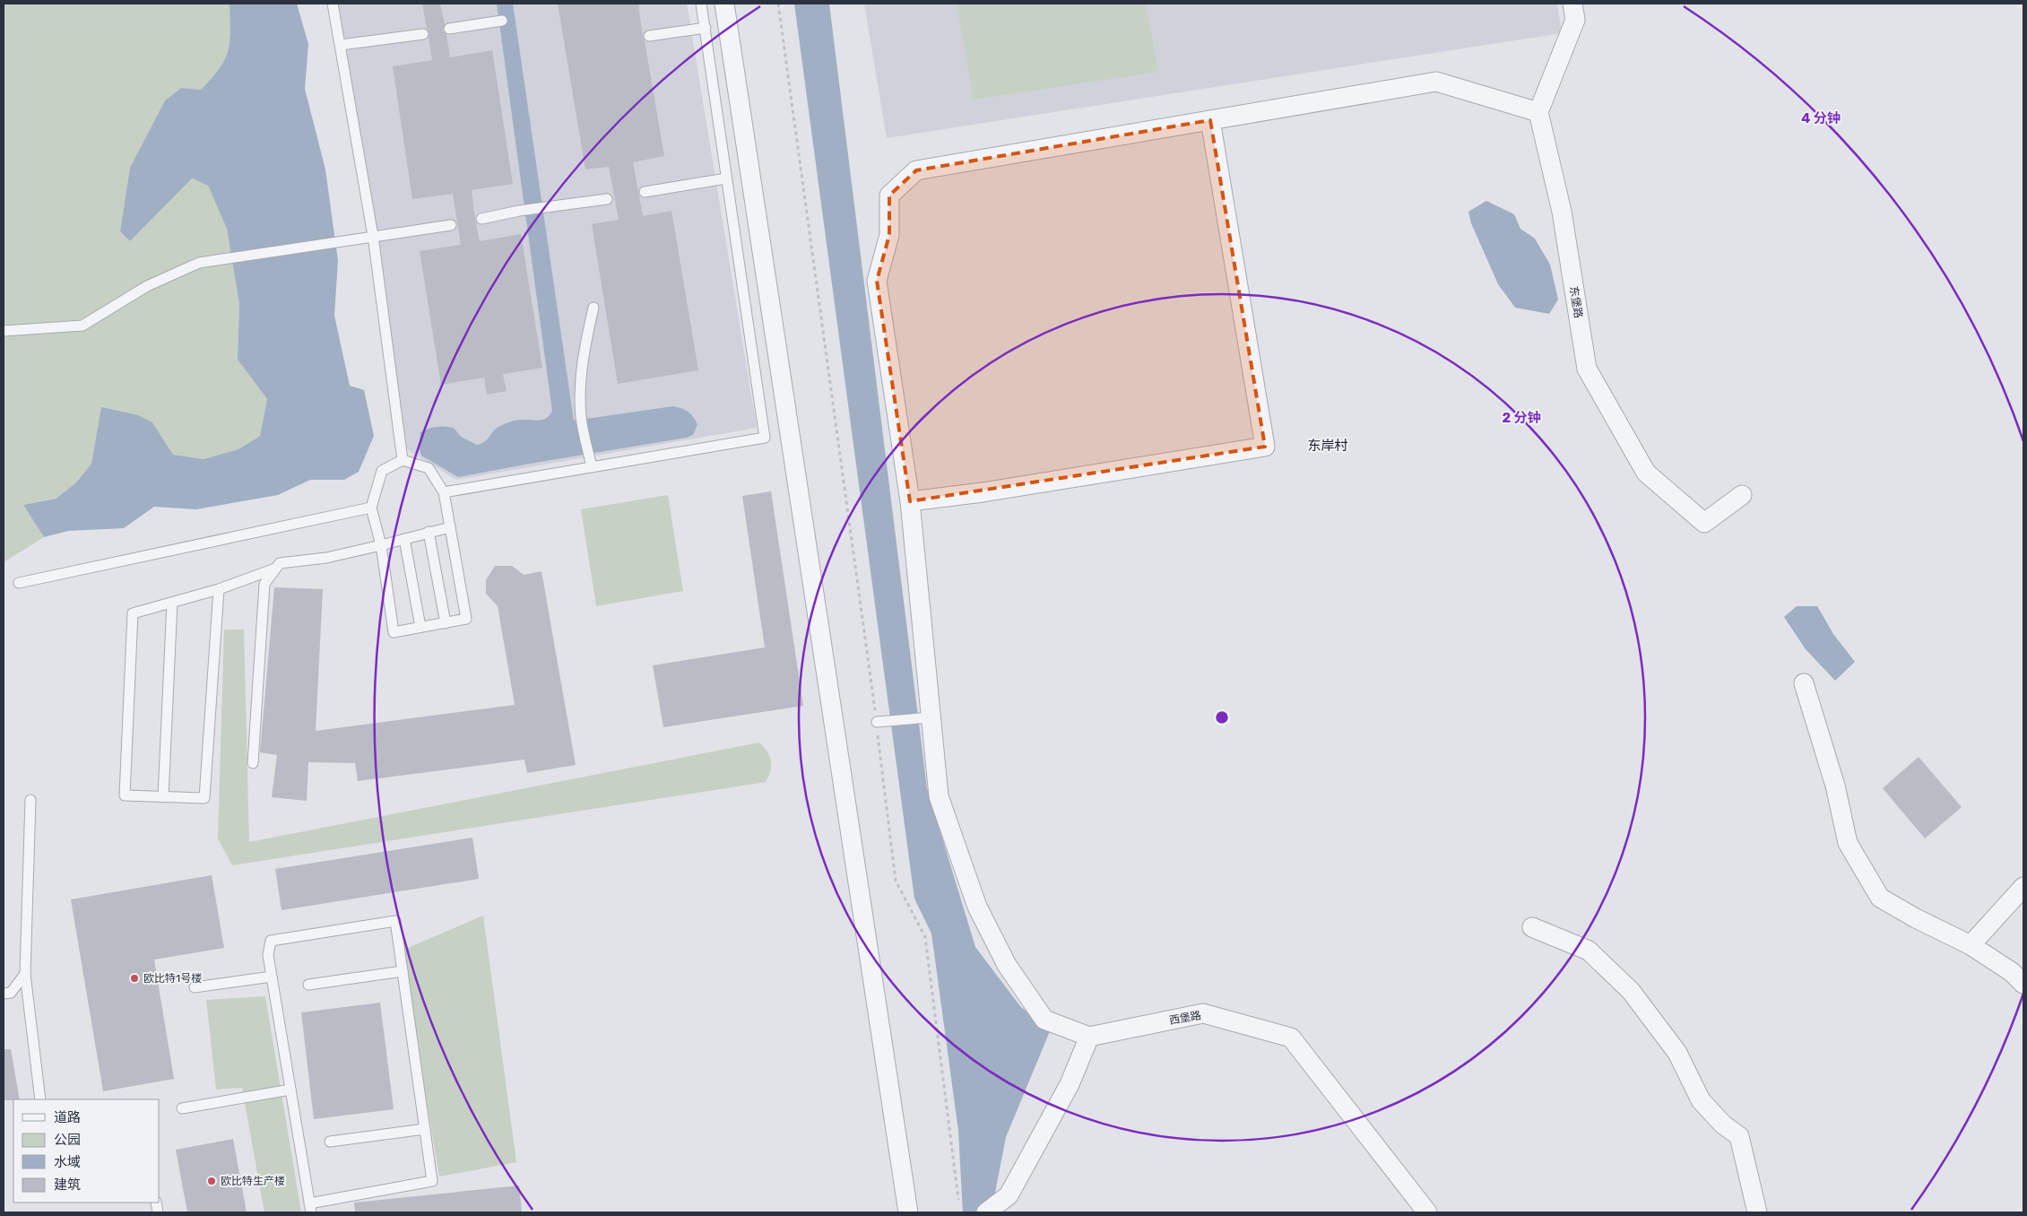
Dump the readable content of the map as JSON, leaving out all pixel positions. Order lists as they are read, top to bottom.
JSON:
{
  "streets": {
    "street": ["东堡路", "西堡路"]
  },
  "districts": ["东岸村"],
  "places": ["欧比特1号楼", "欧比特生产楼"],
  "legend": [
    "道路",
    "公园",
    "水域",
    "建筑"
  ],
  "rings": ["4 分钟", "2 分钟"]
}
